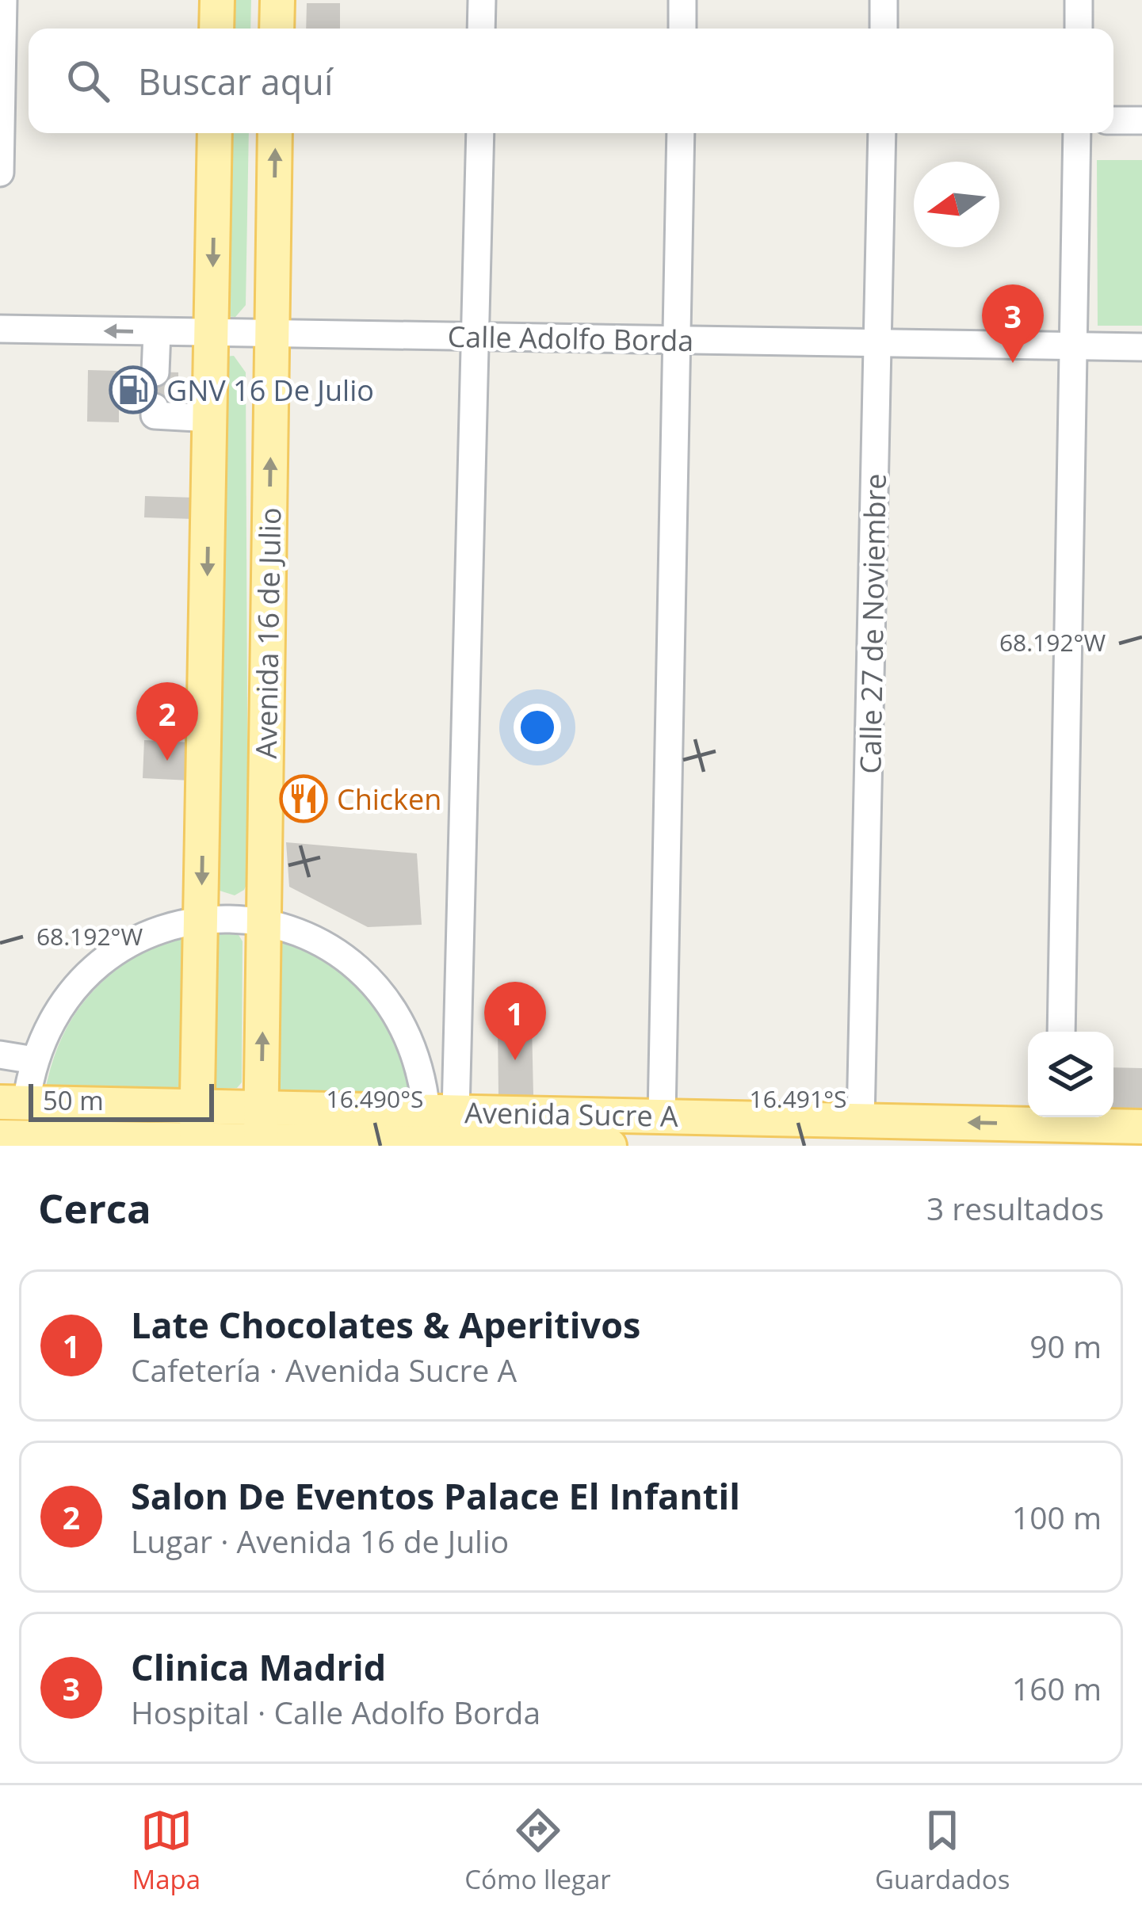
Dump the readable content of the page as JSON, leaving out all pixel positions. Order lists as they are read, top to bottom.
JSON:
{
  "streets": {
    "main road": ["Avenida 16 de Julio", "Avenida Sucre A"],
    "street": ["Calle Adolfo Borda", "Calle 27 de Noviembre"]
  },
  "crossings": [
    ["Calle Adolfo Borda", "Calle 27 de Noviembre"],
    ["Calle Adolfo Borda", "Avenida 16 de Julio"],
    ["Calle 27 de Noviembre", "Avenida Sucre A"],
    ["Avenida 16 de Julio", "Avenida Sucre A"]
  ],
  "places": {
    "fuel station": ["GNV 16 De Julio"],
    "restaurant": ["Chicken"]
  },
  "scale_bar": "50 m",
  "north": "left",
  "page": {
    "search": "Buscar aquí",
    "pins": ["3", "2", "1"],
    "scale": "50 m",
    "heading": ["Cerca", "3 resultados"],
    "list": [
      {
        "mark": "1",
        "name": "Late Chocolates & Aperitivos",
        "note": "Cafetería · Avenida Sucre A",
        "value": "90 m"
      },
      {
        "mark": "2",
        "name": "Salon De Eventos Palace El Infantil",
        "note": "Lugar · Avenida 16 de Julio",
        "value": "100 m"
      },
      {
        "mark": "3",
        "name": "Clinica Madrid",
        "note": "Hospital · Calle Adolfo Borda",
        "value": "160 m"
      }
    ],
    "nav": ["Mapa", "Cómo llegar", "Guardados"]
  },
  "coordinates": ["68.192°W", "16.490°S", "16.491°S"]
}
